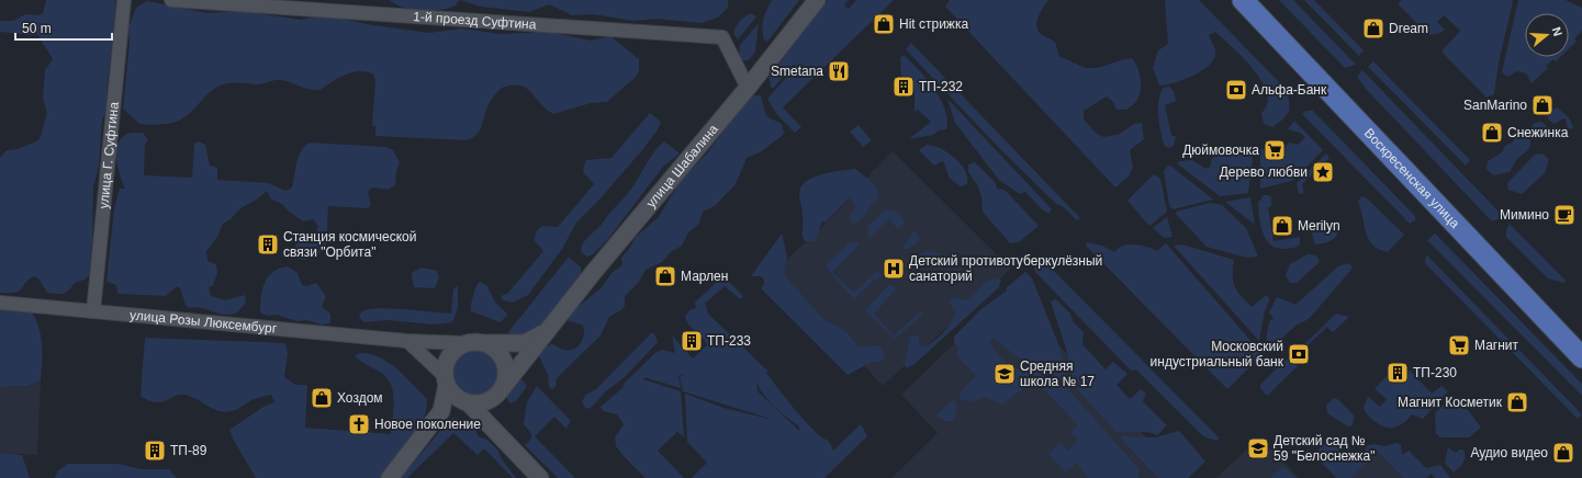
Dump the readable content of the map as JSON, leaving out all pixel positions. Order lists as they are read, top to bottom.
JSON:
{
  "streets": {
    "main road": ["Воскресенская улица"],
    "street": [
      "1-й проезд Суфтина",
      "улица Г. Суфтина",
      "улица Шабалина",
      "улица Розы Люксембург"
    ]
  },
  "crossings": [
    ["1-й проезд Суфтина", "улица Шабалина"],
    ["улица Г. Суфтина", "улица Розы Люксембург"],
    ["улица Шабалина", "улица Розы Люксембург"]
  ],
  "places": {
    "shop": [
      "Hit стрижка",
      "Dream",
      "SanMarino",
      "Снежинка",
      "Merilyn",
      "Марлен",
      "Хоздом",
      "Магнит Косметик",
      "Аудио видео"
    ],
    "restaurant": ["Smetana"],
    "building": [
      "ТП-232",
      "Станция космической связи \"Орбита\"",
      "ТП-233",
      "ТП-230",
      "ТП-89"
    ],
    "bank": ["Альфа-Банк", "Московский индустриальный банк"],
    "supermarket": ["Дюймовочка", "Магнит"],
    "place": ["Дерево любви"],
    "cafe": ["Мимино"],
    "hospital": ["Детский противотуберкулёзный санаторий"],
    "school or university": ["Средняя школа № 17", "Детский сад № 59 \"Белоснежка\""],
    "church": ["Новое поколение"]
  },
  "scale_bar": "50 m",
  "north": "right"
}
